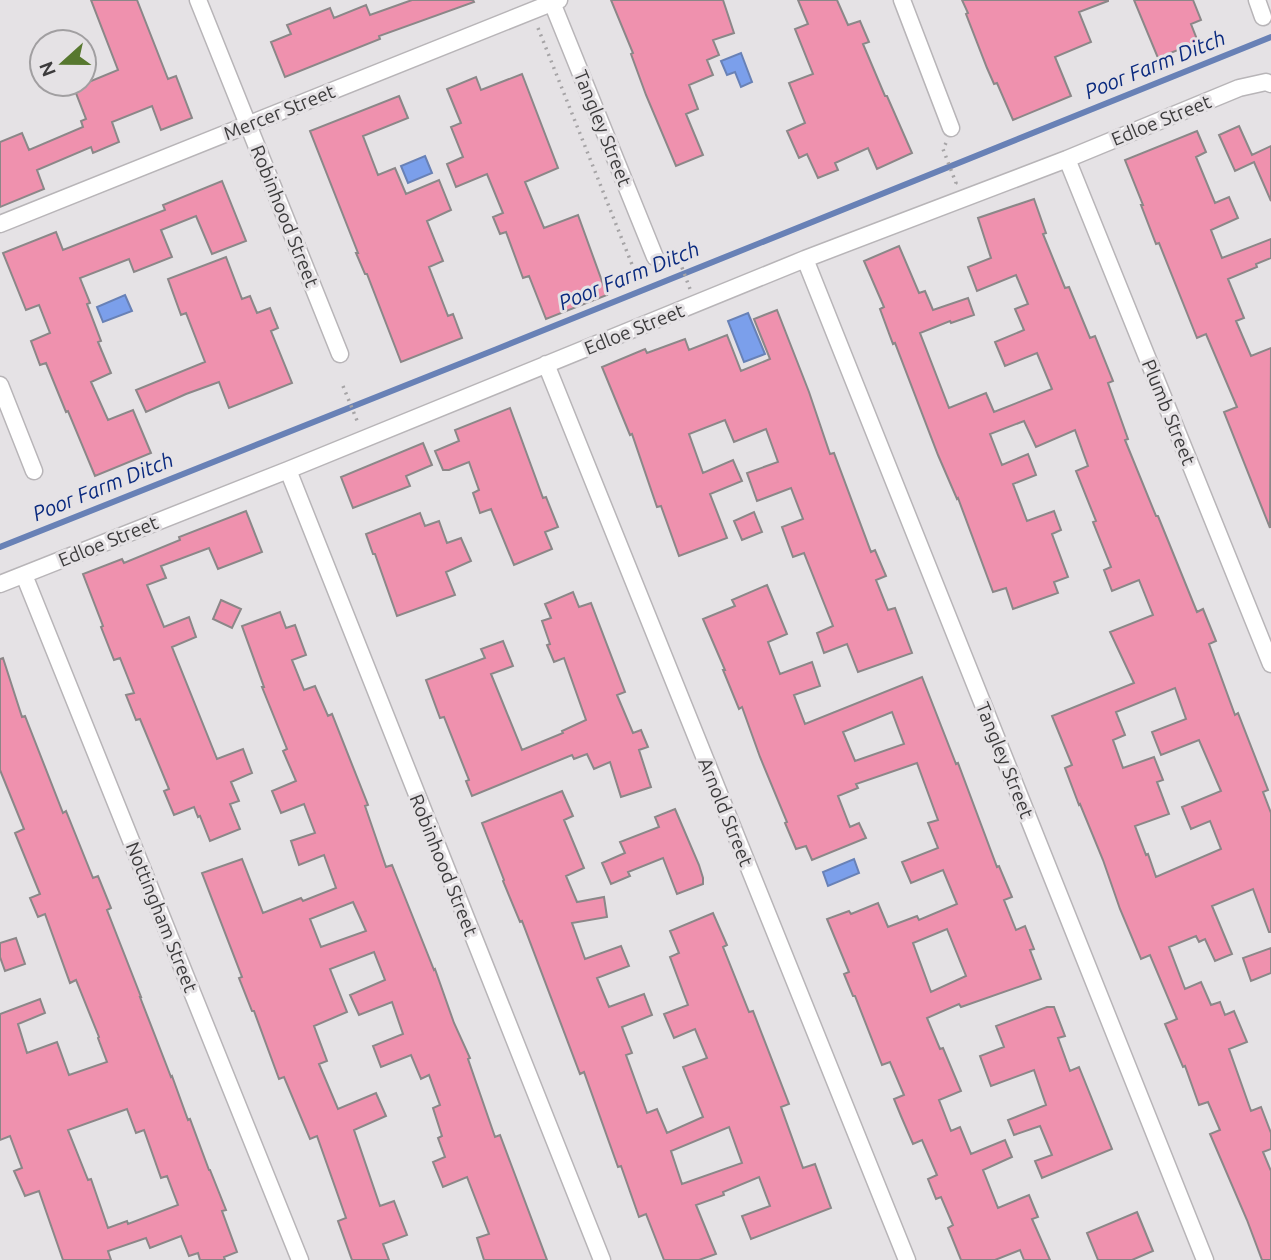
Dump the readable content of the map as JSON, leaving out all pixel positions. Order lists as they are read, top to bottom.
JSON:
{
  "streets": {
    "street": [
      "Mercer Street",
      "Edloe Street",
      "Tangley Street",
      "Robinhood Street",
      "Plumb Street",
      "Arnold Street",
      "Nottingham Street"
    ]
  },
  "crossings": [
    ["Mercer Street", "Tangley Street"],
    ["Mercer Street", "Robinhood Street"],
    ["Edloe Street", "Tangley Street"],
    ["Edloe Street", "Robinhood Street"],
    ["Edloe Street", "Plumb Street"],
    ["Edloe Street", "Arnold Street"],
    ["Edloe Street", "Nottingham Street"]
  ],
  "water": ["Poor Farm Ditch"],
  "north": "left"
}
